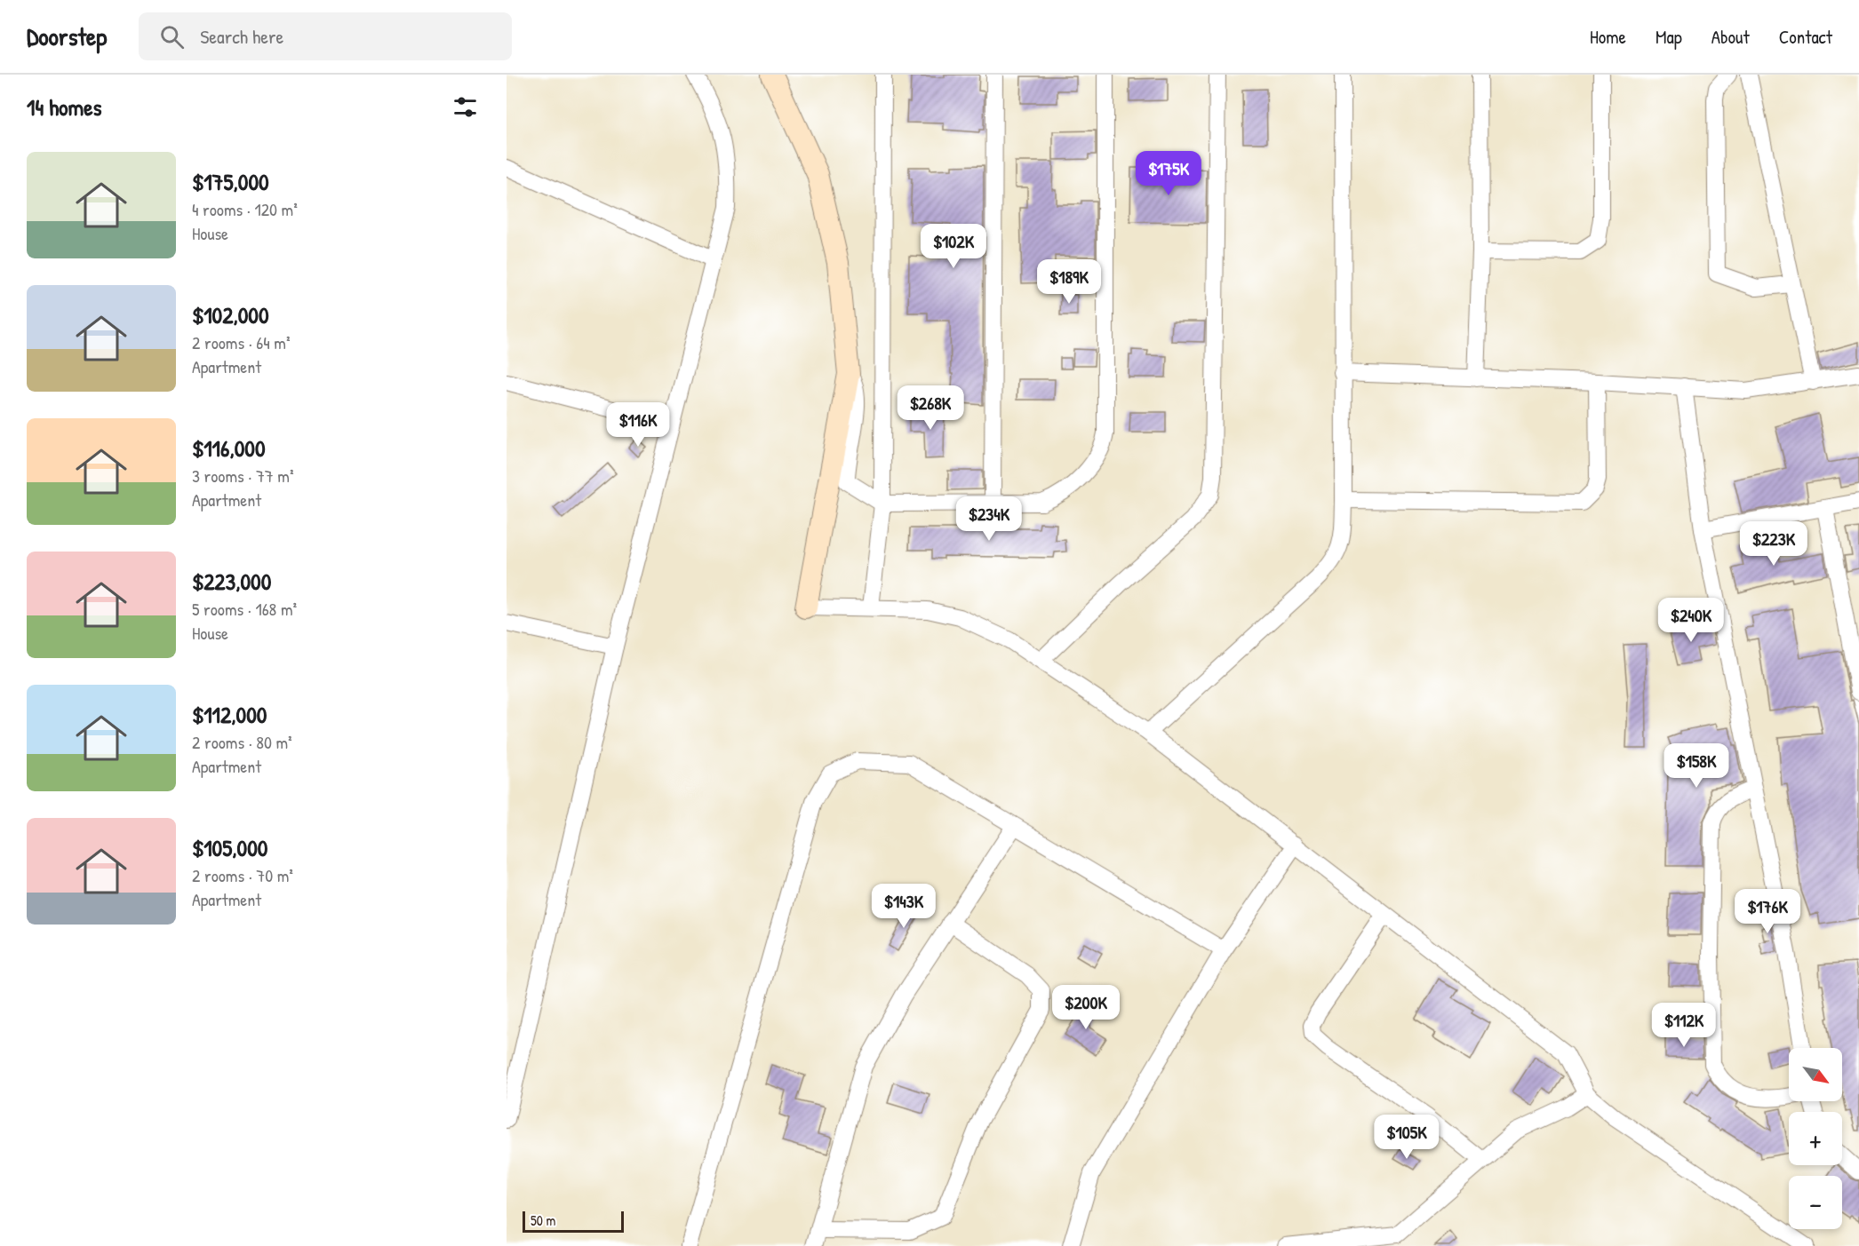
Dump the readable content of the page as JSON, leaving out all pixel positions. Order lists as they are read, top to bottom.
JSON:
{
  "scale_bar": "50 m",
  "north": "bottom right",
  "page": {
    "header": "Doorstep",
    "search": "Search here",
    "nav": [
      "Home",
      "Map",
      "About",
      "Contact"
    ],
    "heading": "14 homes",
    "list": [
      {
        "name": "$175,000",
        "note": "4 rooms · 120 m² · House"
      },
      {
        "name": "$102,000",
        "note": "2 rooms · 64 m² · Apartment"
      },
      {
        "name": "$116,000",
        "note": "3 rooms · 77 m² · Apartment"
      },
      {
        "name": "$223,000",
        "note": "5 rooms · 168 m² · House"
      },
      {
        "name": "$112,000",
        "note": "2 rooms · 80 m² · Apartment"
      },
      {
        "name": "$105,000",
        "note": "2 rooms · 70 m² · Apartment"
      }
    ],
    "price": [
      "$175K",
      "$102K",
      "$189K",
      "$268K",
      "$116K",
      "$234K",
      "$223K",
      "$240K",
      "$158K",
      "$143K",
      "$176K",
      "$200K",
      "$112K",
      "$105K"
    ],
    "map_buttons": ["+", "−"],
    "scale": "50 m"
  }
}
